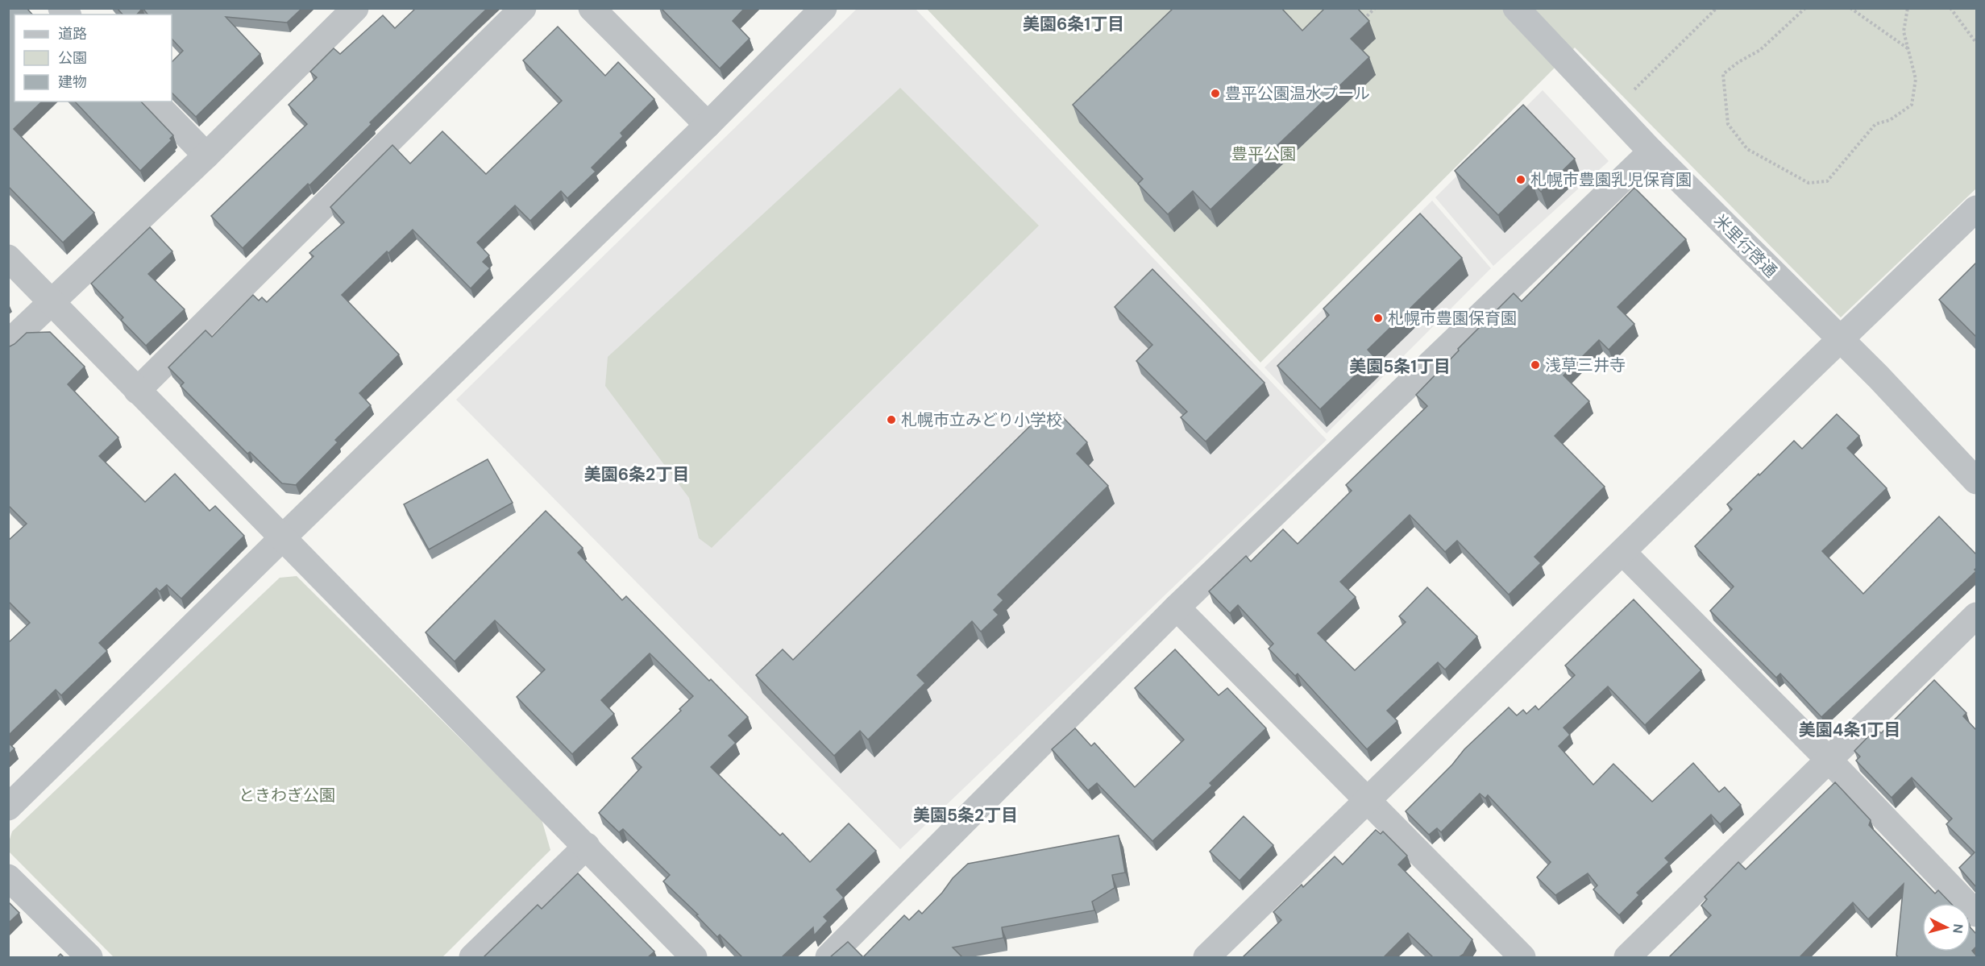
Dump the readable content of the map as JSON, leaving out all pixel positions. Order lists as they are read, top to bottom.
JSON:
{
  "streets": {
    "street": ["米里行啓通"]
  },
  "districts": [
    "美園6条1丁目",
    "美園5条1丁目",
    "美園6条2丁目",
    "美園4条1丁目",
    "美園5条2丁目"
  ],
  "parks": ["豊平公園", "ときわぎ公園"],
  "places": [
    "豊平公園温水プール",
    "札幌市豊園乳児保育園",
    "札幌市豊園保育園",
    "浅草三井寺",
    "札幌市立みどり小学校"
  ],
  "legend": ["道路", "公園", "建物"],
  "north": "right"
}
